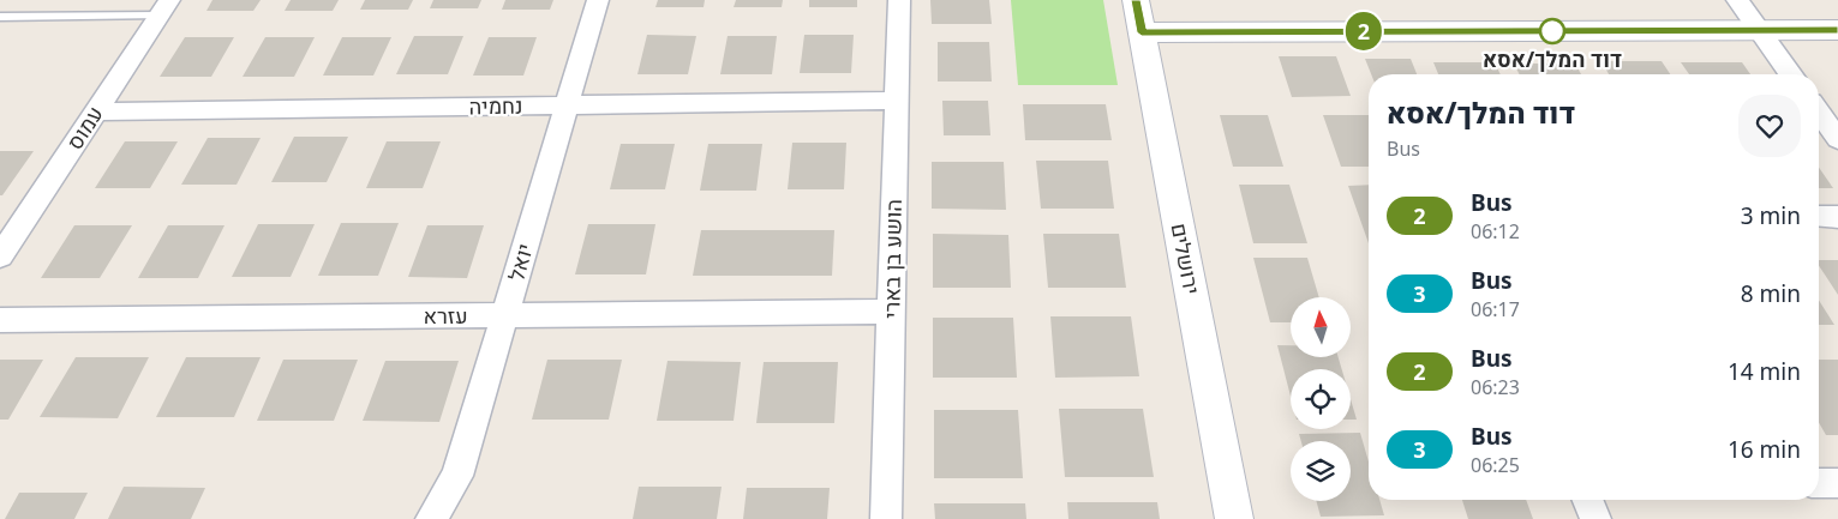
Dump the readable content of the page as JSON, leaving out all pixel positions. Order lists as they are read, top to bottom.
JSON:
{
  "streets": {
    "street": [
      "נחמיה",
      "עמוס",
      "הושע בן בארי",
      "ירושלים",
      "יואל",
      "עזרא"
    ]
  },
  "crossings": [
    ["נחמיה", "עמוס"],
    ["נחמיה", "הושע בן בארי"],
    ["נחמיה", "יואל"],
    ["הושע בן בארי", "עזרא"],
    ["יואל", "עזרא"]
  ],
  "places": ["דוד המלך/אסא"],
  "lines": ["bus line 2"],
  "north": "top",
  "page": {
    "on_map": "2",
    "heading": ["דוד המלך/אסא", "Bus"],
    "list": [
      {
        "mark": "2",
        "name": "Bus",
        "note": "06:12",
        "value": "3 min"
      },
      {
        "mark": "3",
        "name": "Bus",
        "note": "06:17",
        "value": "8 min"
      },
      {
        "mark": "2",
        "name": "Bus",
        "note": "06:23",
        "value": "14 min"
      },
      {
        "mark": "3",
        "name": "Bus",
        "note": "06:25",
        "value": "16 min"
      }
    ]
  }
}
